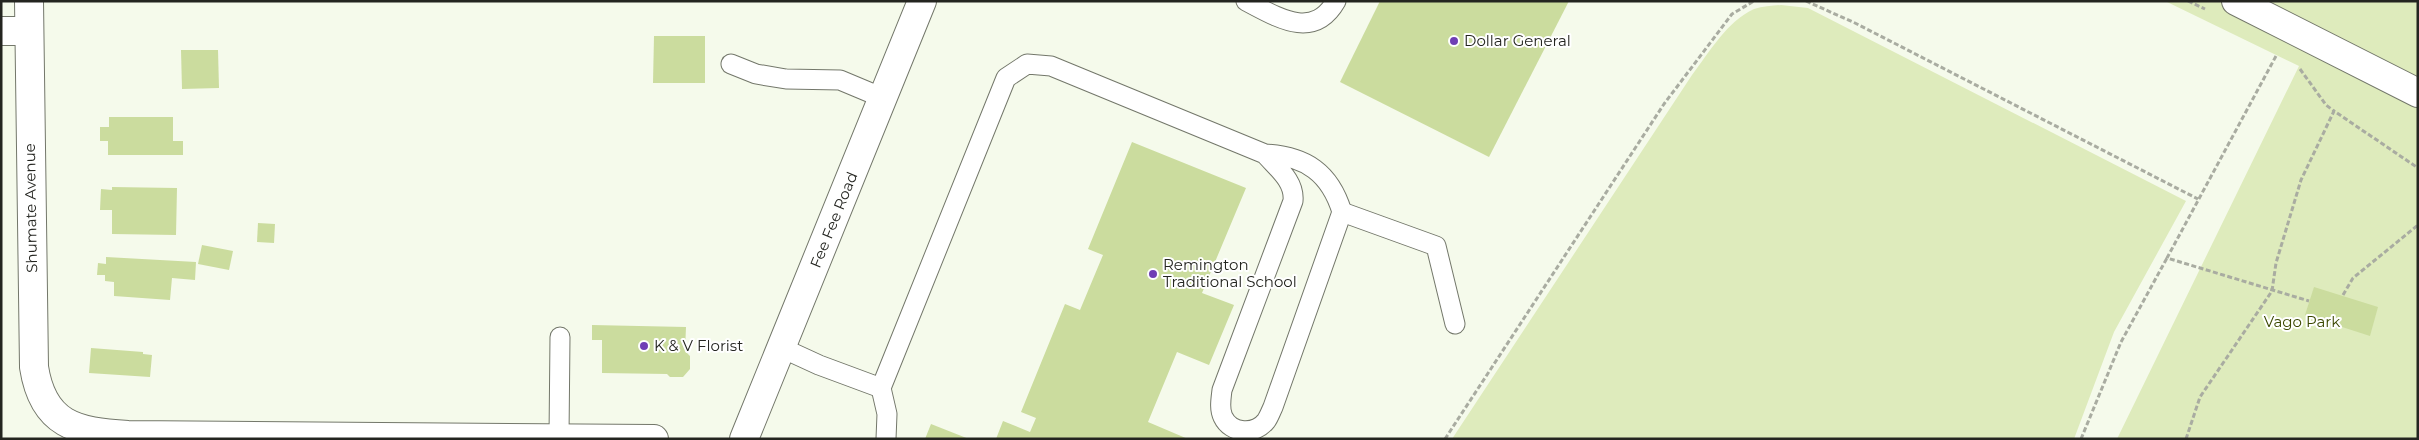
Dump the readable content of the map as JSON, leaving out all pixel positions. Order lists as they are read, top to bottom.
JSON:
{
  "streets": {
    "street": ["Shumate Avenue", "Fee Fee Road"]
  },
  "parks": ["Vago Park"],
  "places": ["Dollar General", "Remington Traditional School", "K & V Florist"]
}
